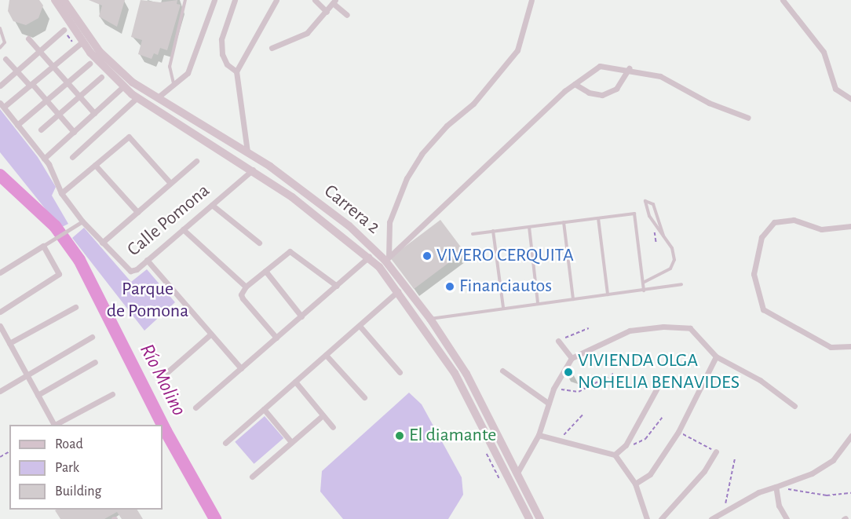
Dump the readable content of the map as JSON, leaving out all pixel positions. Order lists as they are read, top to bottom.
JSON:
{
  "streets": {
    "main road": ["Carrera 2"],
    "street": ["Calle Pomona"]
  },
  "crossings": [
    ["Carrera 2", "Calle Pomona"]
  ],
  "water": ["Río Molino"],
  "parks": ["Parque de Pomona"],
  "places": [
    "VIVERO CERQUITA",
    "Financiautos",
    "VIVIENDA OLGA NOHELIA BENAVIDES",
    "El diamante"
  ],
  "legend": ["Road", "Park", "Building"]
}
